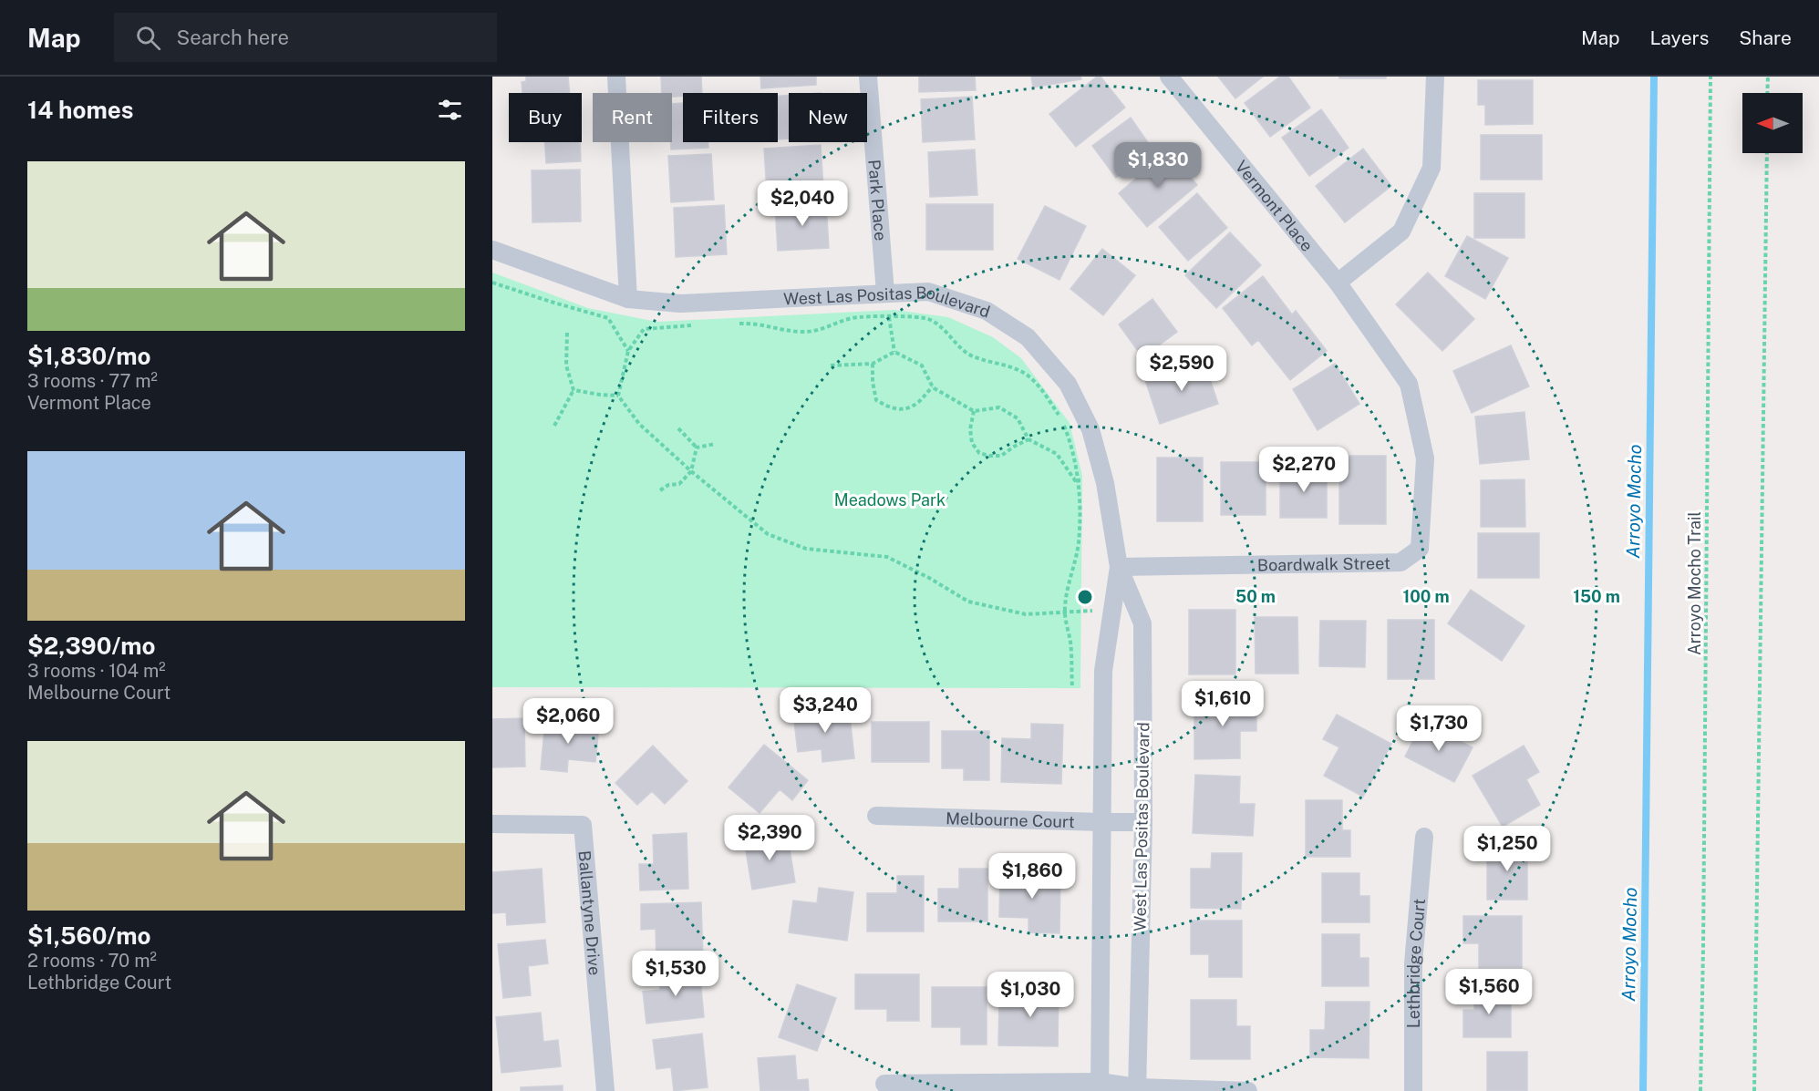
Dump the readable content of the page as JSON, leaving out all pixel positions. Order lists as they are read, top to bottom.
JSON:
{
  "streets": {
    "street": [
      "Park Place",
      "Vermont Place",
      "West Las Positas Boulevard",
      "Boardwalk Street",
      "Melbourne Court",
      "Ballantyne Drive",
      "Lethbridge Court"
    ],
    "path": ["Arroyo Mocho Trail"]
  },
  "crossings": [
    ["Park Place", "West Las Positas Boulevard"],
    ["Vermont Place", "Boardwalk Street"],
    ["West Las Positas Boulevard", "Boardwalk Street"],
    ["West Las Positas Boulevard", "Melbourne Court"]
  ],
  "water": ["Arroyo Mocho"],
  "parks": ["Meadows Park"],
  "north": "left",
  "page": {
    "header": "Map",
    "search": "Search here",
    "nav": ["Map", "Layers", "Share"],
    "heading": "14 homes",
    "chip": [
      "Buy",
      "Rent",
      "Filters",
      "New"
    ],
    "list": [
      {
        "name": "$1,830/mo",
        "note": "3 rooms · 77 m² · Vermont Place"
      },
      {
        "name": "$2,390/mo",
        "note": "3 rooms · 104 m² · Melbourne Court"
      },
      {
        "name": "$1,560/mo",
        "note": "2 rooms · 70 m² · Lethbridge Court"
      }
    ],
    "price": [
      "$1,830",
      "$2,040",
      "$2,590",
      "$2,270",
      "$1,610",
      "$3,240",
      "$2,060",
      "$1,730",
      "$2,390",
      "$1,250",
      "$1,860",
      "$1,530",
      "$1,560",
      "$1,030"
    ]
  },
  "rings": ["50 m", "100 m", "150 m"]
}
